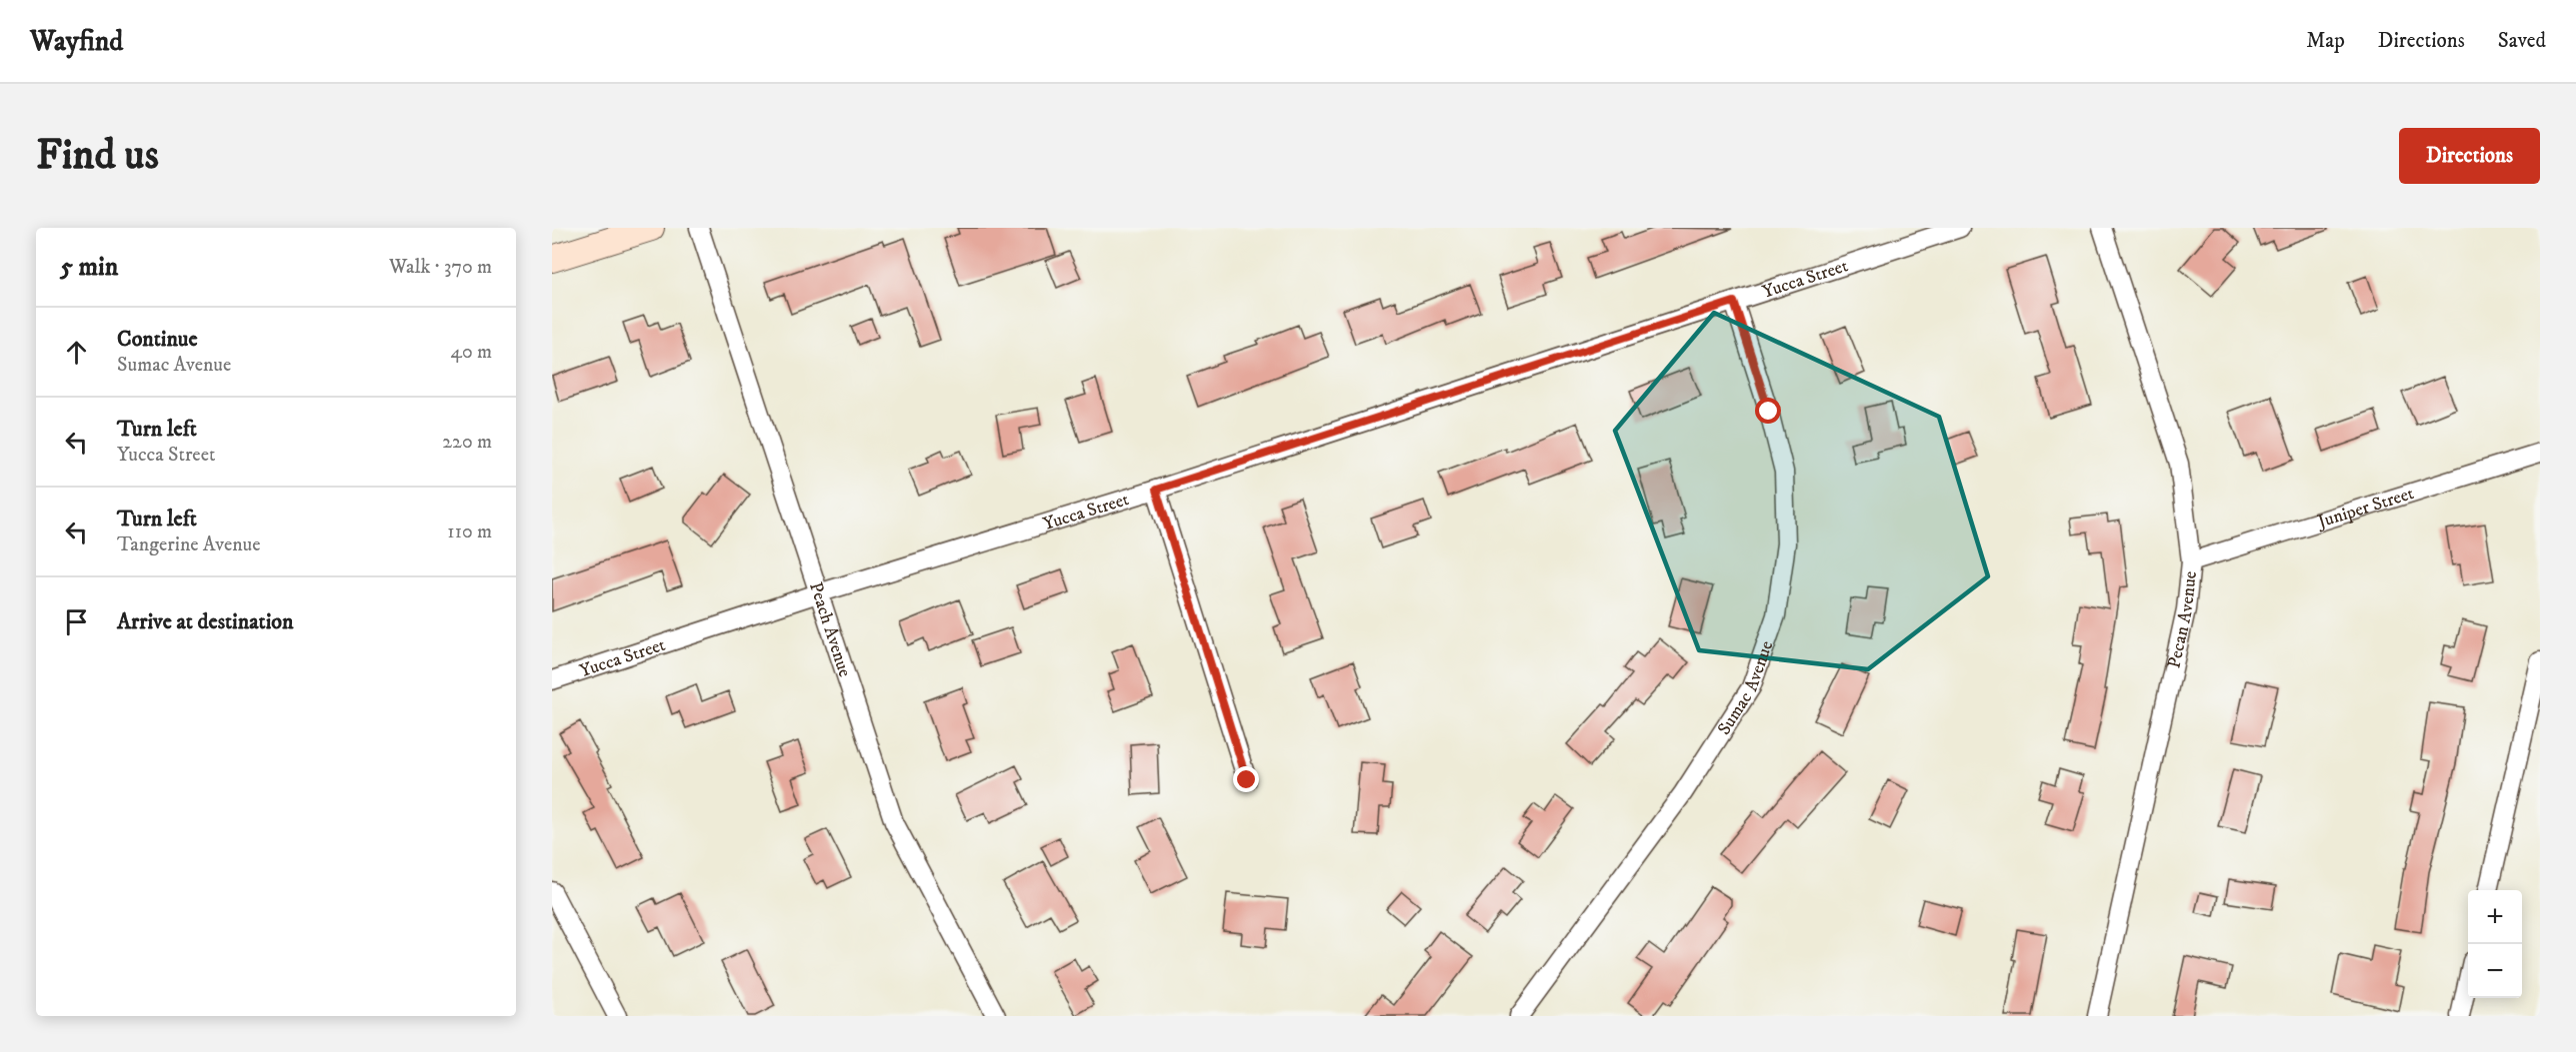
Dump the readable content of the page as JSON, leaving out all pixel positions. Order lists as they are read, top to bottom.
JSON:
{
  "streets": {
    "street": [
      "Yucca Street",
      "Juniper Street",
      "Pecan Avenue",
      "Peach Avenue",
      "Sumac Avenue"
    ]
  },
  "crossings": [
    ["Yucca Street", "Peach Avenue"],
    ["Yucca Street", "Sumac Avenue"],
    ["Juniper Street", "Pecan Avenue"]
  ],
  "page": {
    "header": "Wayfind",
    "nav": ["Map", "Directions", "Saved"],
    "buttons": "Directions",
    "title": "Find us",
    "heading": ["5 min", "Walk · 370 m"],
    "list": [
      ["Continue", "Sumac Avenue", "40 m"],
      ["Turn left", "Yucca Street", "220 m"],
      ["Turn left", "Tangerine Avenue", "110 m"],
      "Arrive at destination"
    ],
    "map_buttons": ["+", "−"]
  }
}
